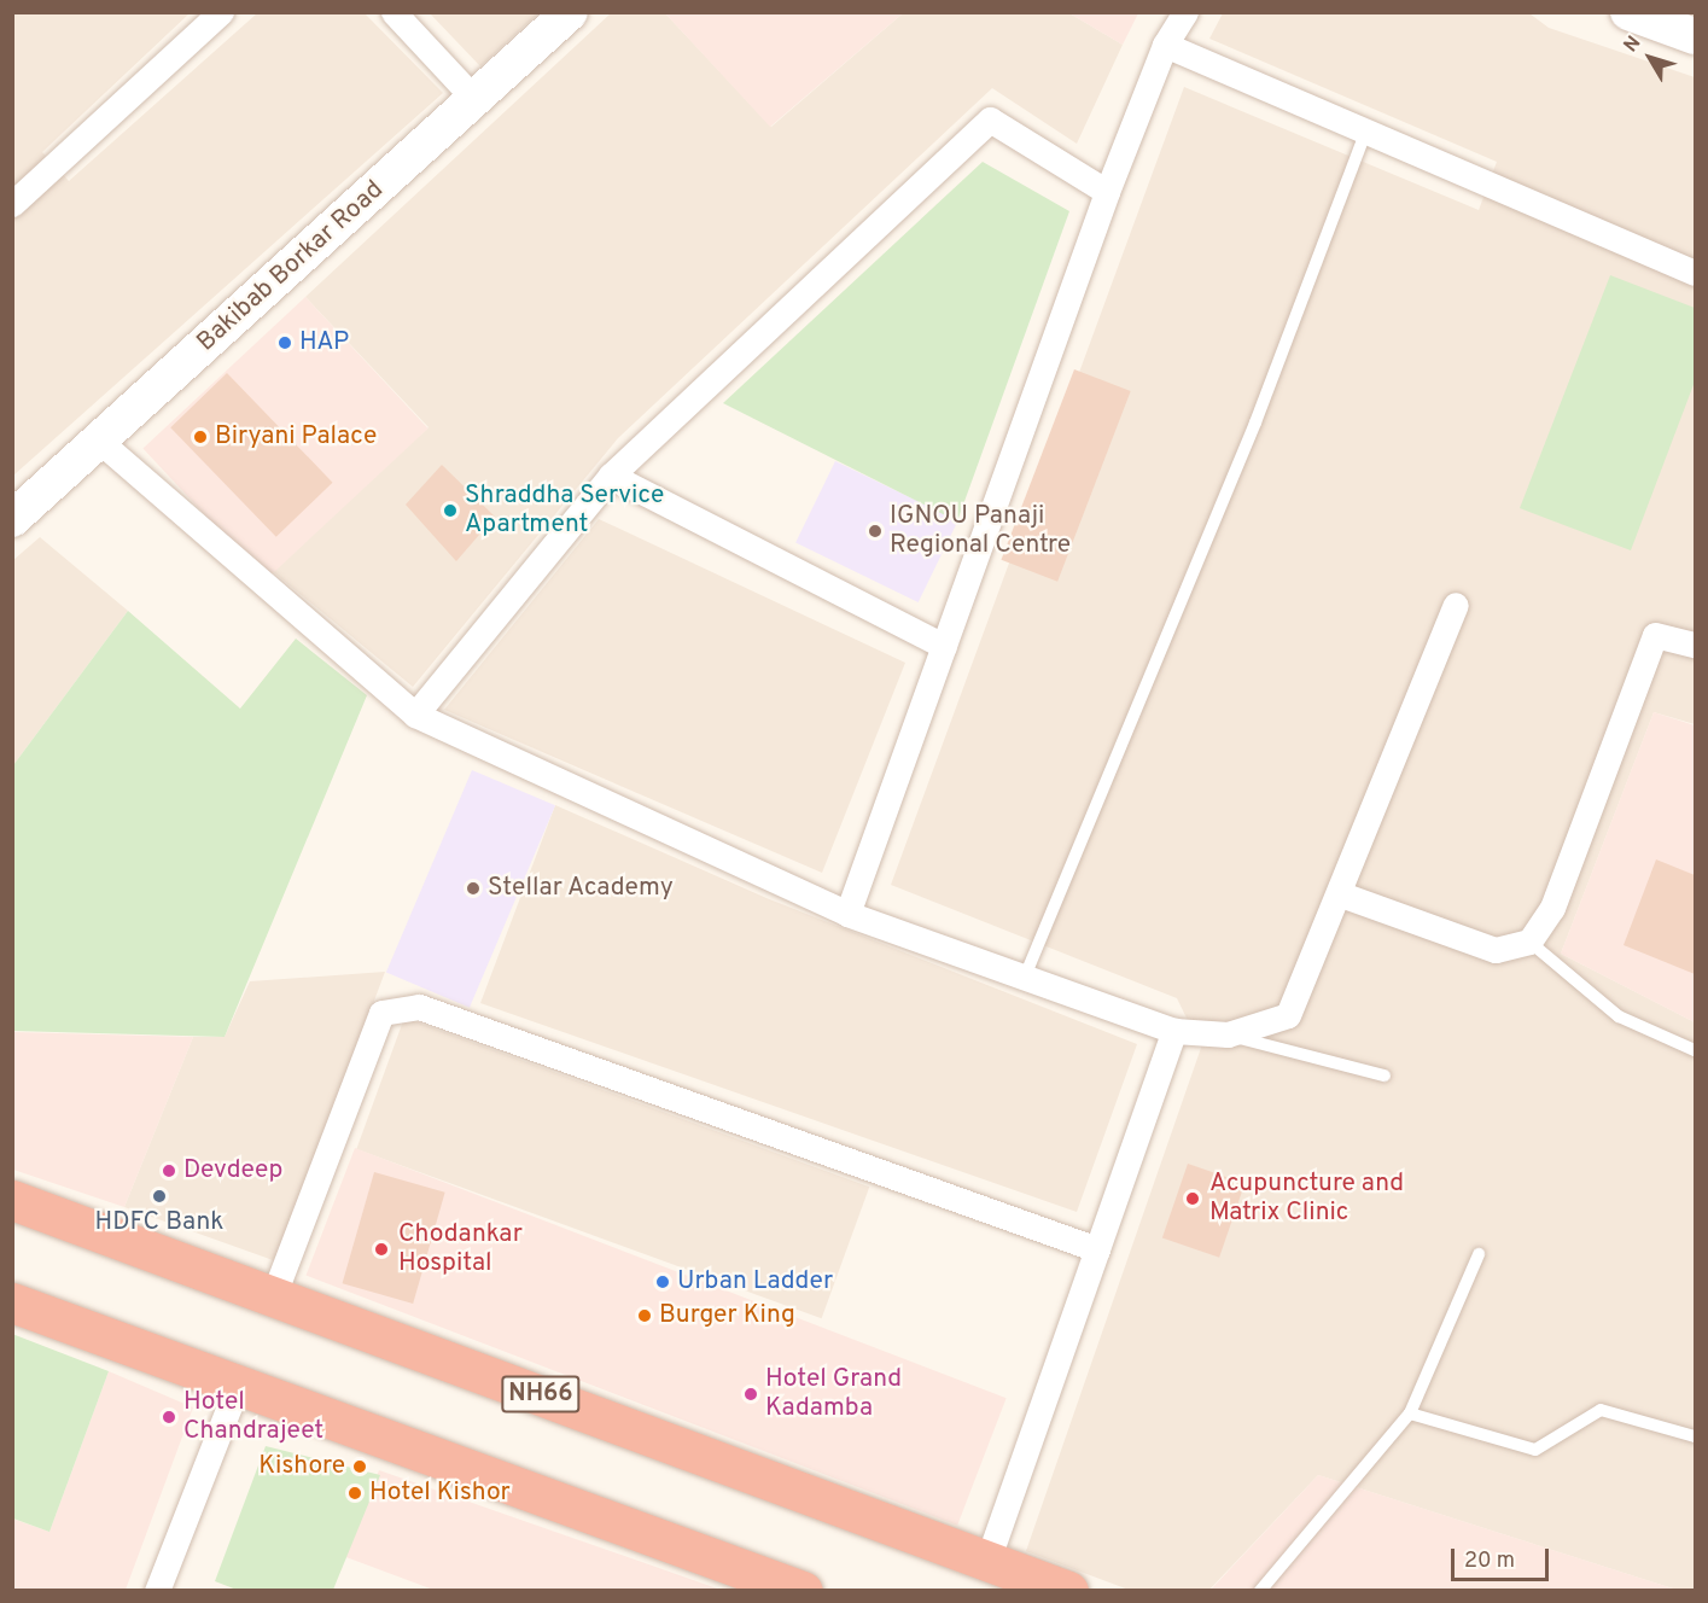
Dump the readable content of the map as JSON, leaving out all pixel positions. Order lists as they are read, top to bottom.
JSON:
{
  "streets": {
    "highway": ["NH66"],
    "street": ["Bakibab Borkar Road"]
  },
  "places": [
    "HAP",
    "Biryani Palace",
    "Shraddha Service Apartment",
    "IGNOU Panaji Regional Centre",
    "Stellar Academy",
    "Devdeep",
    "HDFC Bank",
    "Acupuncture and Matrix Clinic",
    "Chodankar Hospital",
    "Urban Ladder",
    "Burger King",
    "Hotel Grand Kadamba",
    "Hotel Chandrajeet",
    "Kishore",
    "Hotel Kishor"
  ],
  "scale_bar": "20 m",
  "north": "top left"
}
